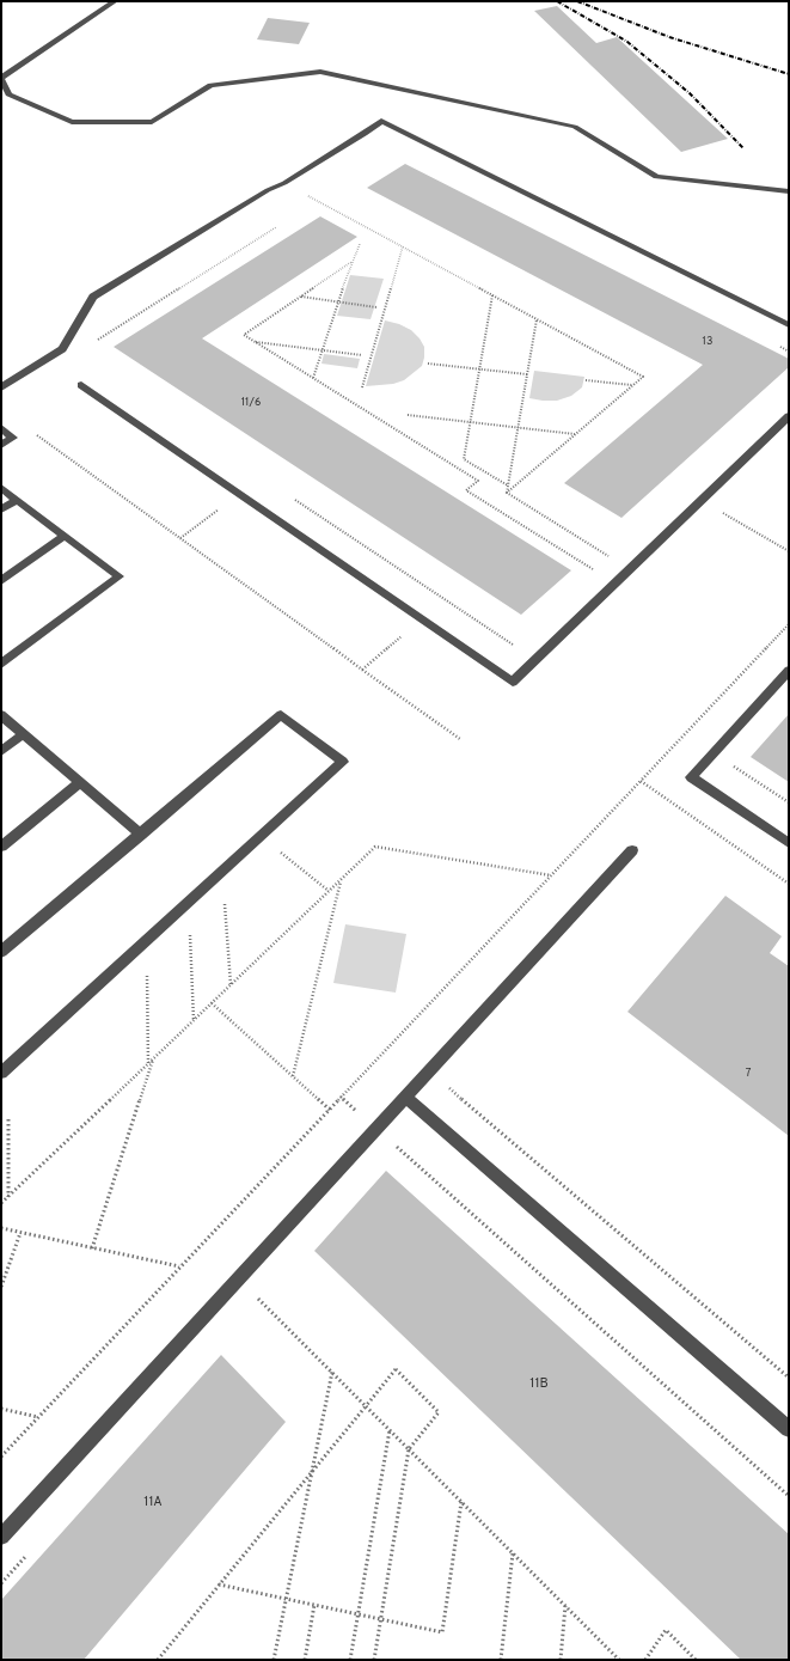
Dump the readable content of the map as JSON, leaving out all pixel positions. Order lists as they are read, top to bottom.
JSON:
{
  "house_numbers": [
    "13",
    "11/6",
    "7",
    "11В",
    "11А"
  ]
}
